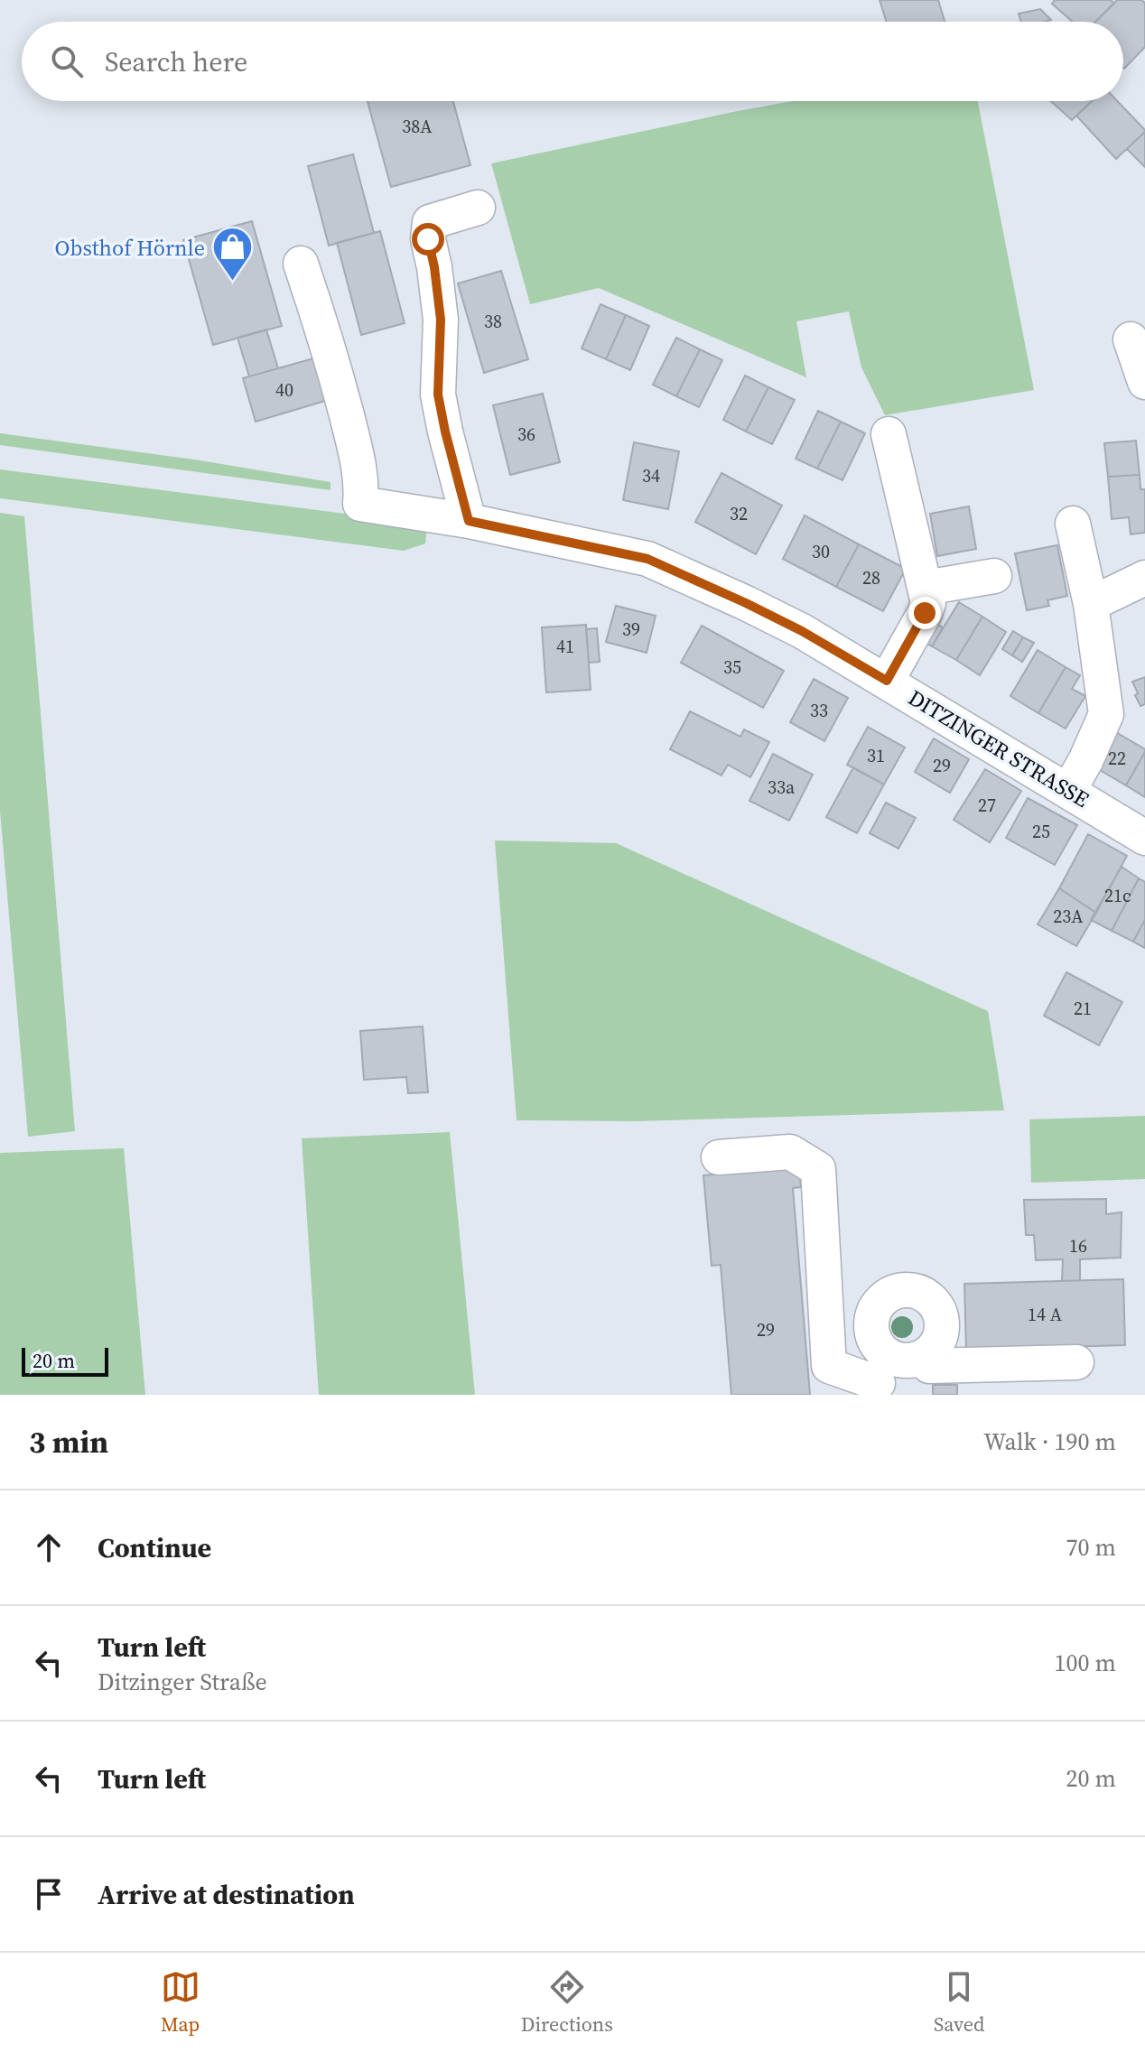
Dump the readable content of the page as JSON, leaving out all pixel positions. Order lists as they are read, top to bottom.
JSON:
{
  "streets": {
    "street": ["DITZINGER STRASSE"]
  },
  "places": {
    "shop": ["Obsthof Hörnle"]
  },
  "house_numbers": [
    "38A",
    "38",
    "40",
    "36",
    "34",
    "32",
    "30",
    "28",
    "39",
    "41",
    "35",
    "33",
    "31",
    "22",
    "29",
    "33a",
    "27",
    "25",
    "21c",
    "23A",
    "21",
    "16",
    "14 A",
    "29"
  ],
  "scale_bar": "20 m",
  "page": {
    "search": "Search here",
    "scale": "20 m",
    "heading": ["3 min", "Walk · 190 m"],
    "list": [
      ["Continue", "70 m"],
      ["Turn left", "Ditzinger Straße", "100 m"],
      ["Turn left", "20 m"],
      "Arrive at destination"
    ],
    "nav": ["Map", "Directions", "Saved"]
  }
}
